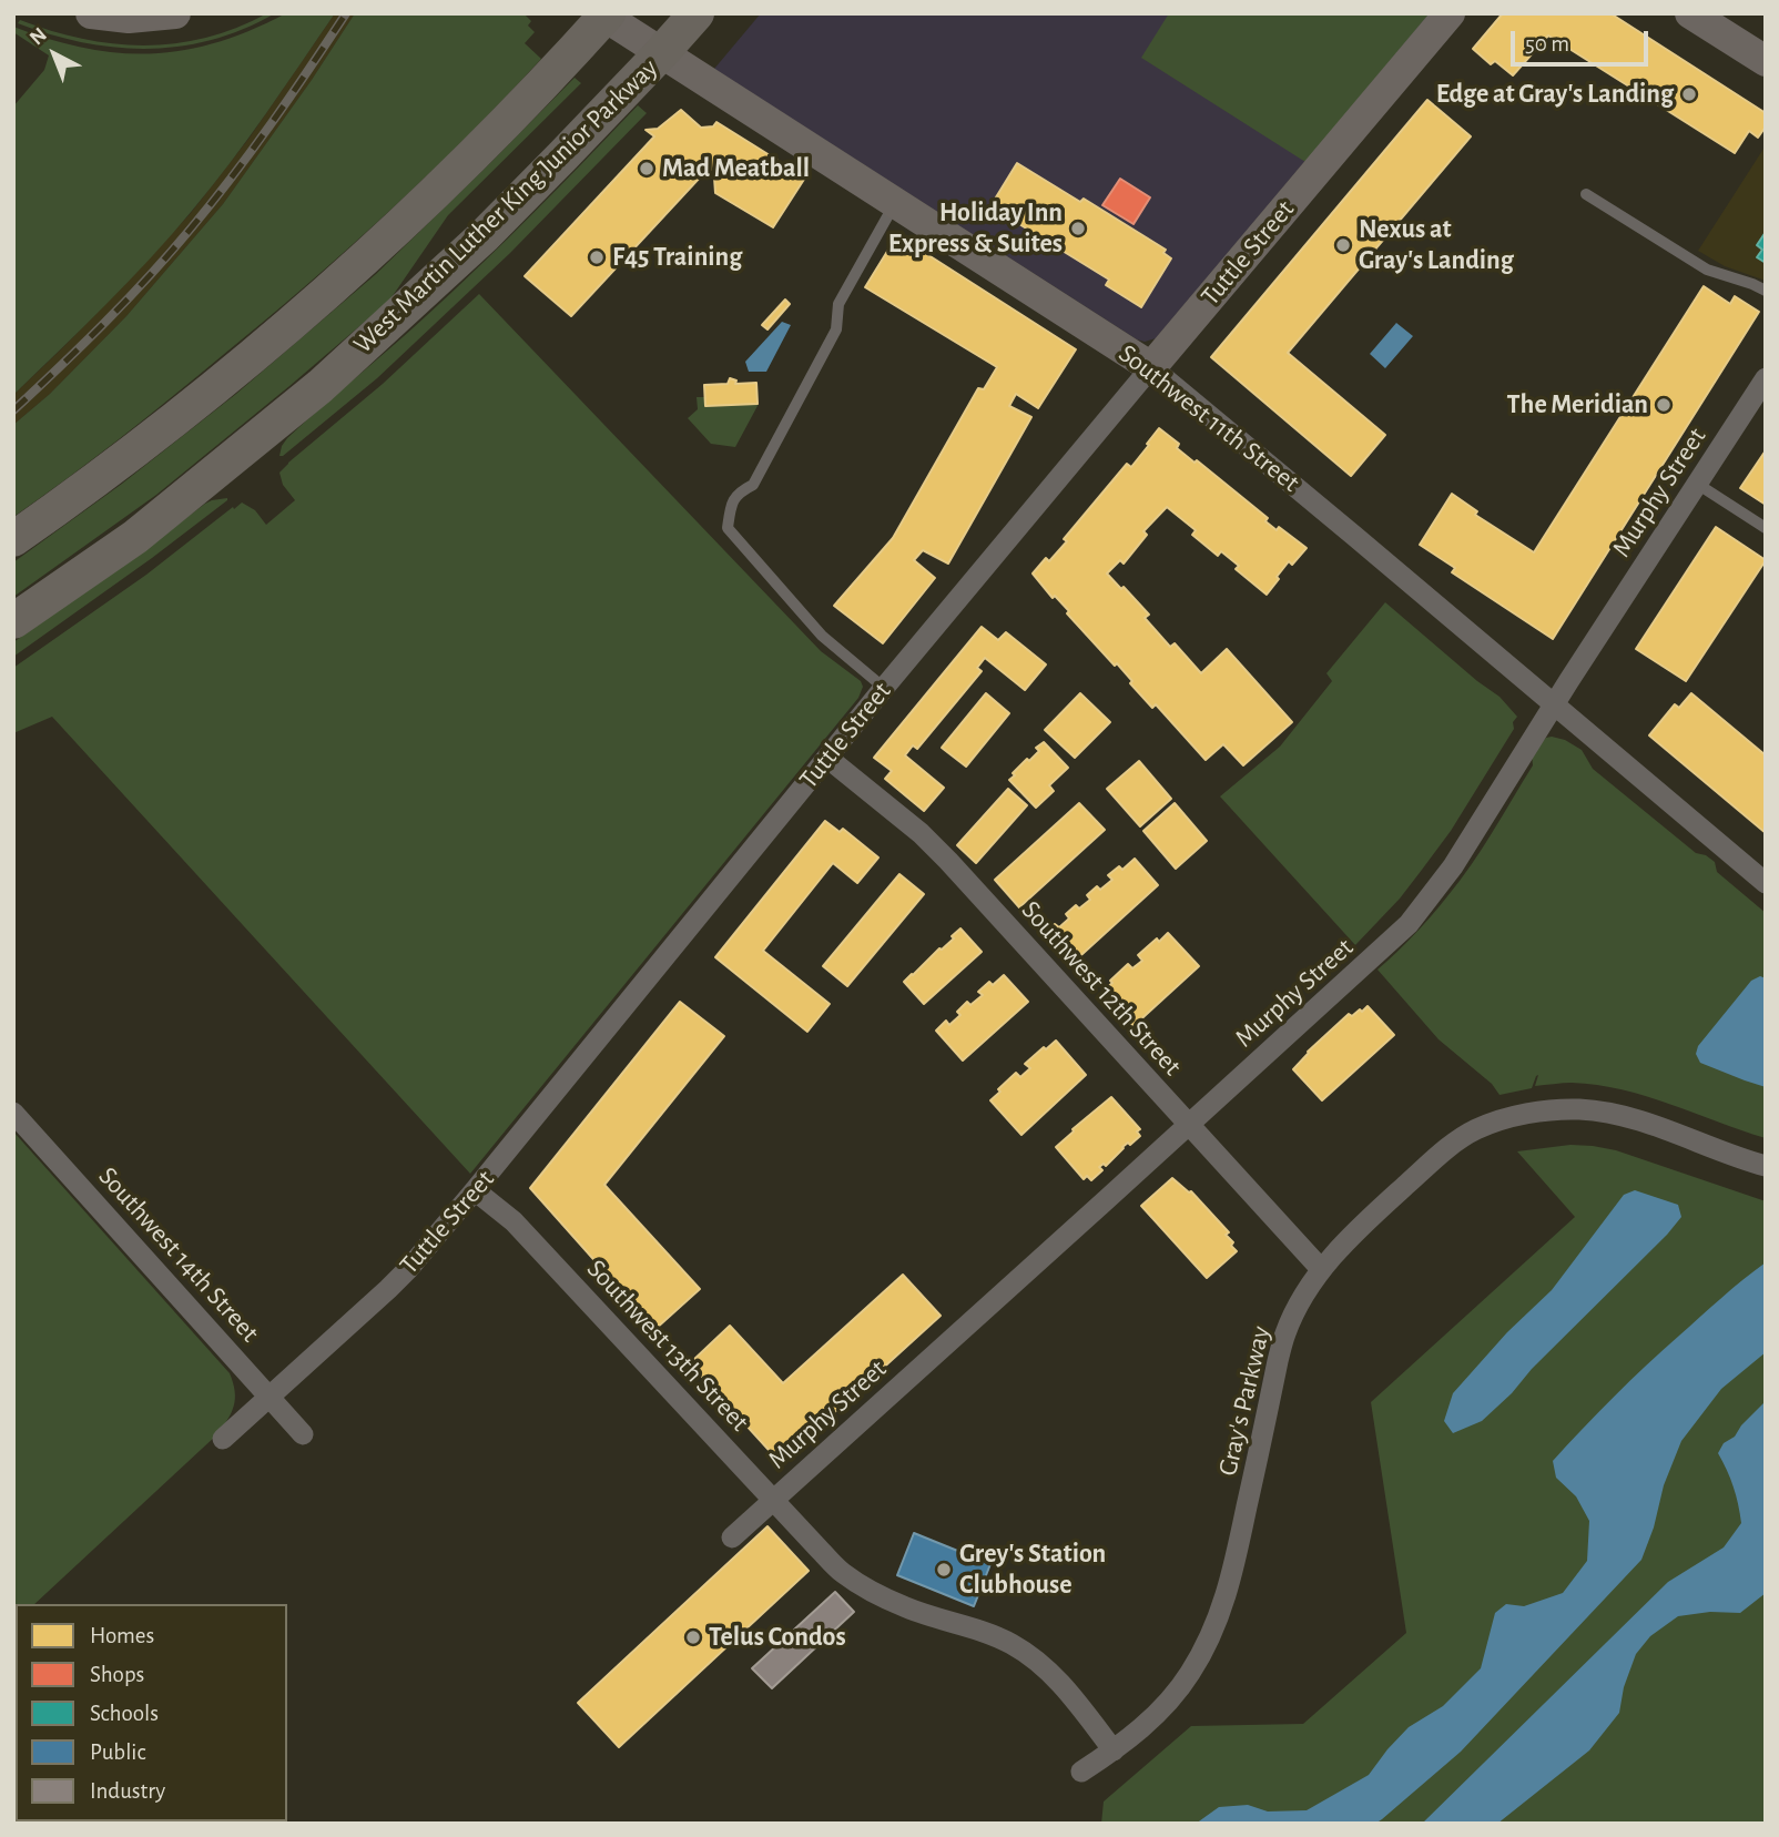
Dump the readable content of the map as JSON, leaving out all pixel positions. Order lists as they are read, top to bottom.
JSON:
{
  "streets": {
    "main road": ["West Martin Luther King Junior Parkway"],
    "street": [
      "Tuttle Street",
      "Southwest 11th Street",
      "Murphy Street",
      "Southwest 12th Street",
      "Southwest 14th Street",
      "Southwest 13th Street",
      "Gray's Parkway"
    ]
  },
  "crossings": [
    ["West Martin Luther King Junior Parkway", "Southwest 11th Street"],
    ["Tuttle Street", "Southwest 11th Street"],
    ["Tuttle Street", "Southwest 12th Street"],
    ["Tuttle Street", "Southwest 14th Street"],
    ["Tuttle Street", "Southwest 13th Street"],
    ["Southwest 11th Street", "Murphy Street"],
    ["Murphy Street", "Southwest 12th Street"],
    ["Murphy Street", "Southwest 13th Street"],
    ["Southwest 12th Street", "Gray's Parkway"],
    ["Southwest 13th Street", "Gray's Parkway"]
  ],
  "places": [
    "Edge at Gray's Landing",
    "Mad Meatball",
    "Holiday Inn Express & Suites",
    "Nexus at Gray's Landing",
    "F45 Training",
    "The Meridian",
    "Grey's Station Clubhouse",
    "Telus Condos"
  ],
  "legend": [
    "Homes",
    "Shops",
    "Schools",
    "Public",
    "Industry"
  ],
  "scale_bar": "50 m",
  "north": "top left"
}
